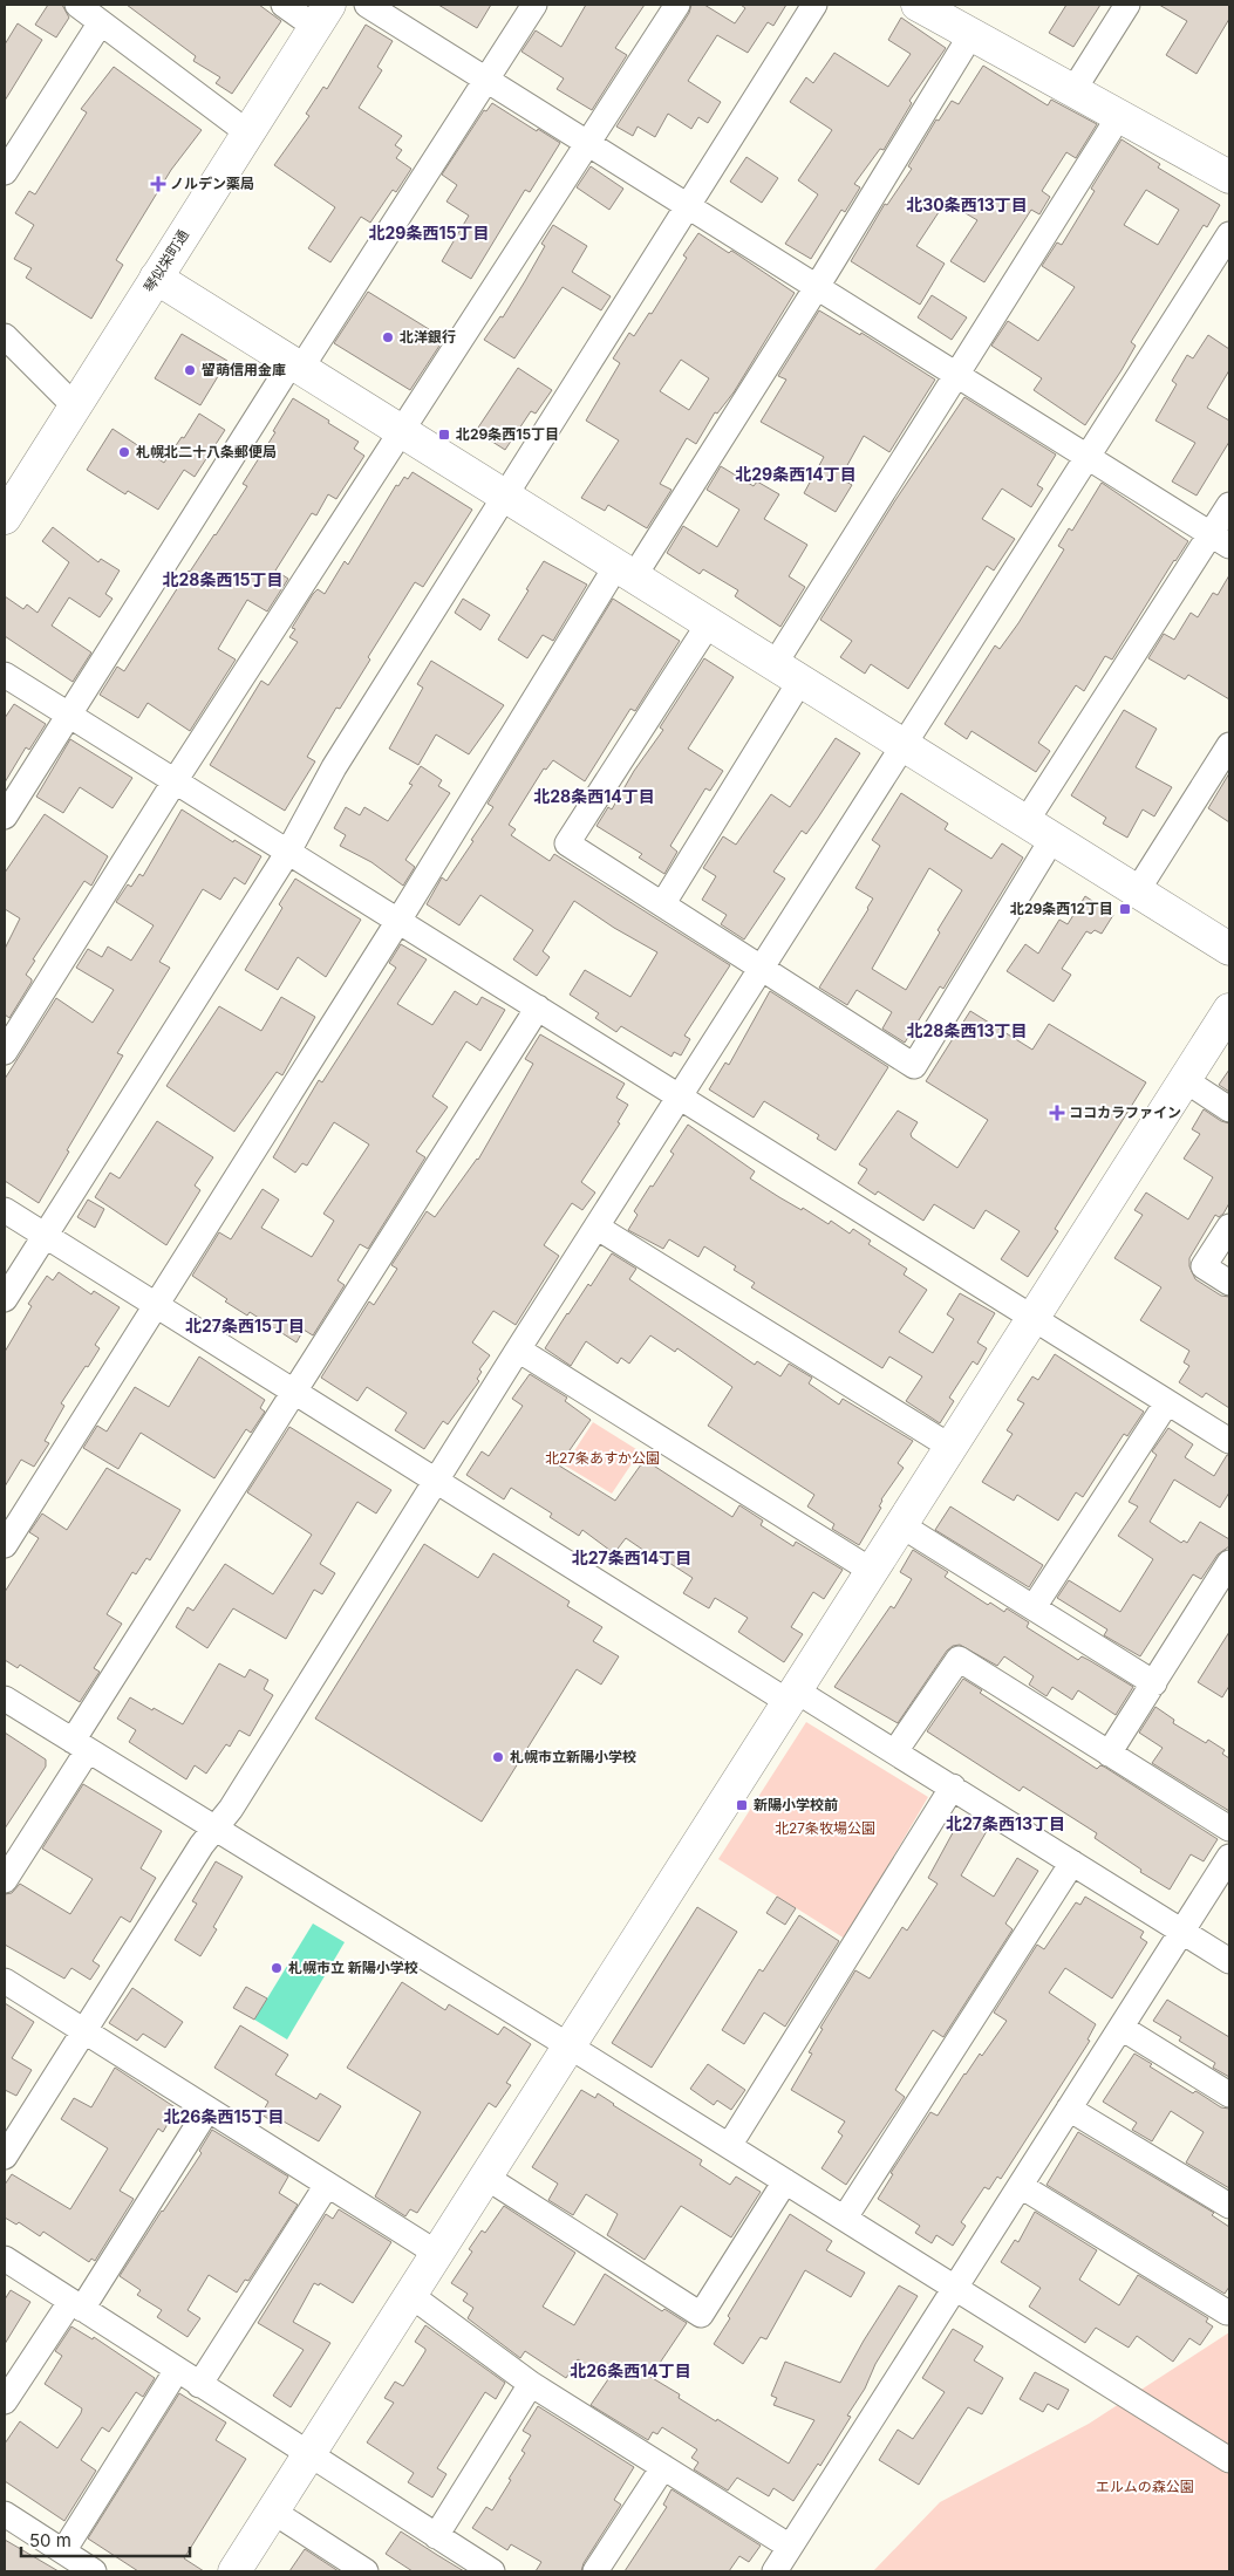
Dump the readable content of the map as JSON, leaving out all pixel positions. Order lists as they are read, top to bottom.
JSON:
{
  "streets": {
    "street": ["琴似栄町通"]
  },
  "districts": [
    "北30条西13丁目",
    "北29条西15丁目",
    "北29条西14丁目",
    "北28条西15丁目",
    "北28条西14丁目",
    "北28条西13丁目",
    "北27条西15丁目",
    "北27条西14丁目",
    "北27条西13丁目",
    "北26条西15丁目",
    "北26条西14丁目"
  ],
  "parks": ["北27条あすか公園", "北27条牧場公園", "エルムの森公園"],
  "places": {
    "health": ["ノルデン薬局", "ココカラファイン"],
    "other": [
      "北洋銀行",
      "留萌信用金庫",
      "札幌北二十八条郵便局",
      "札幌市立新陽小学校",
      "札幌市立 新陽小学校"
    ],
    "transit": ["北29条西15丁目", "北29条西12丁目", "新陽小学校前"]
  },
  "scale_bar": "50 m"
}
